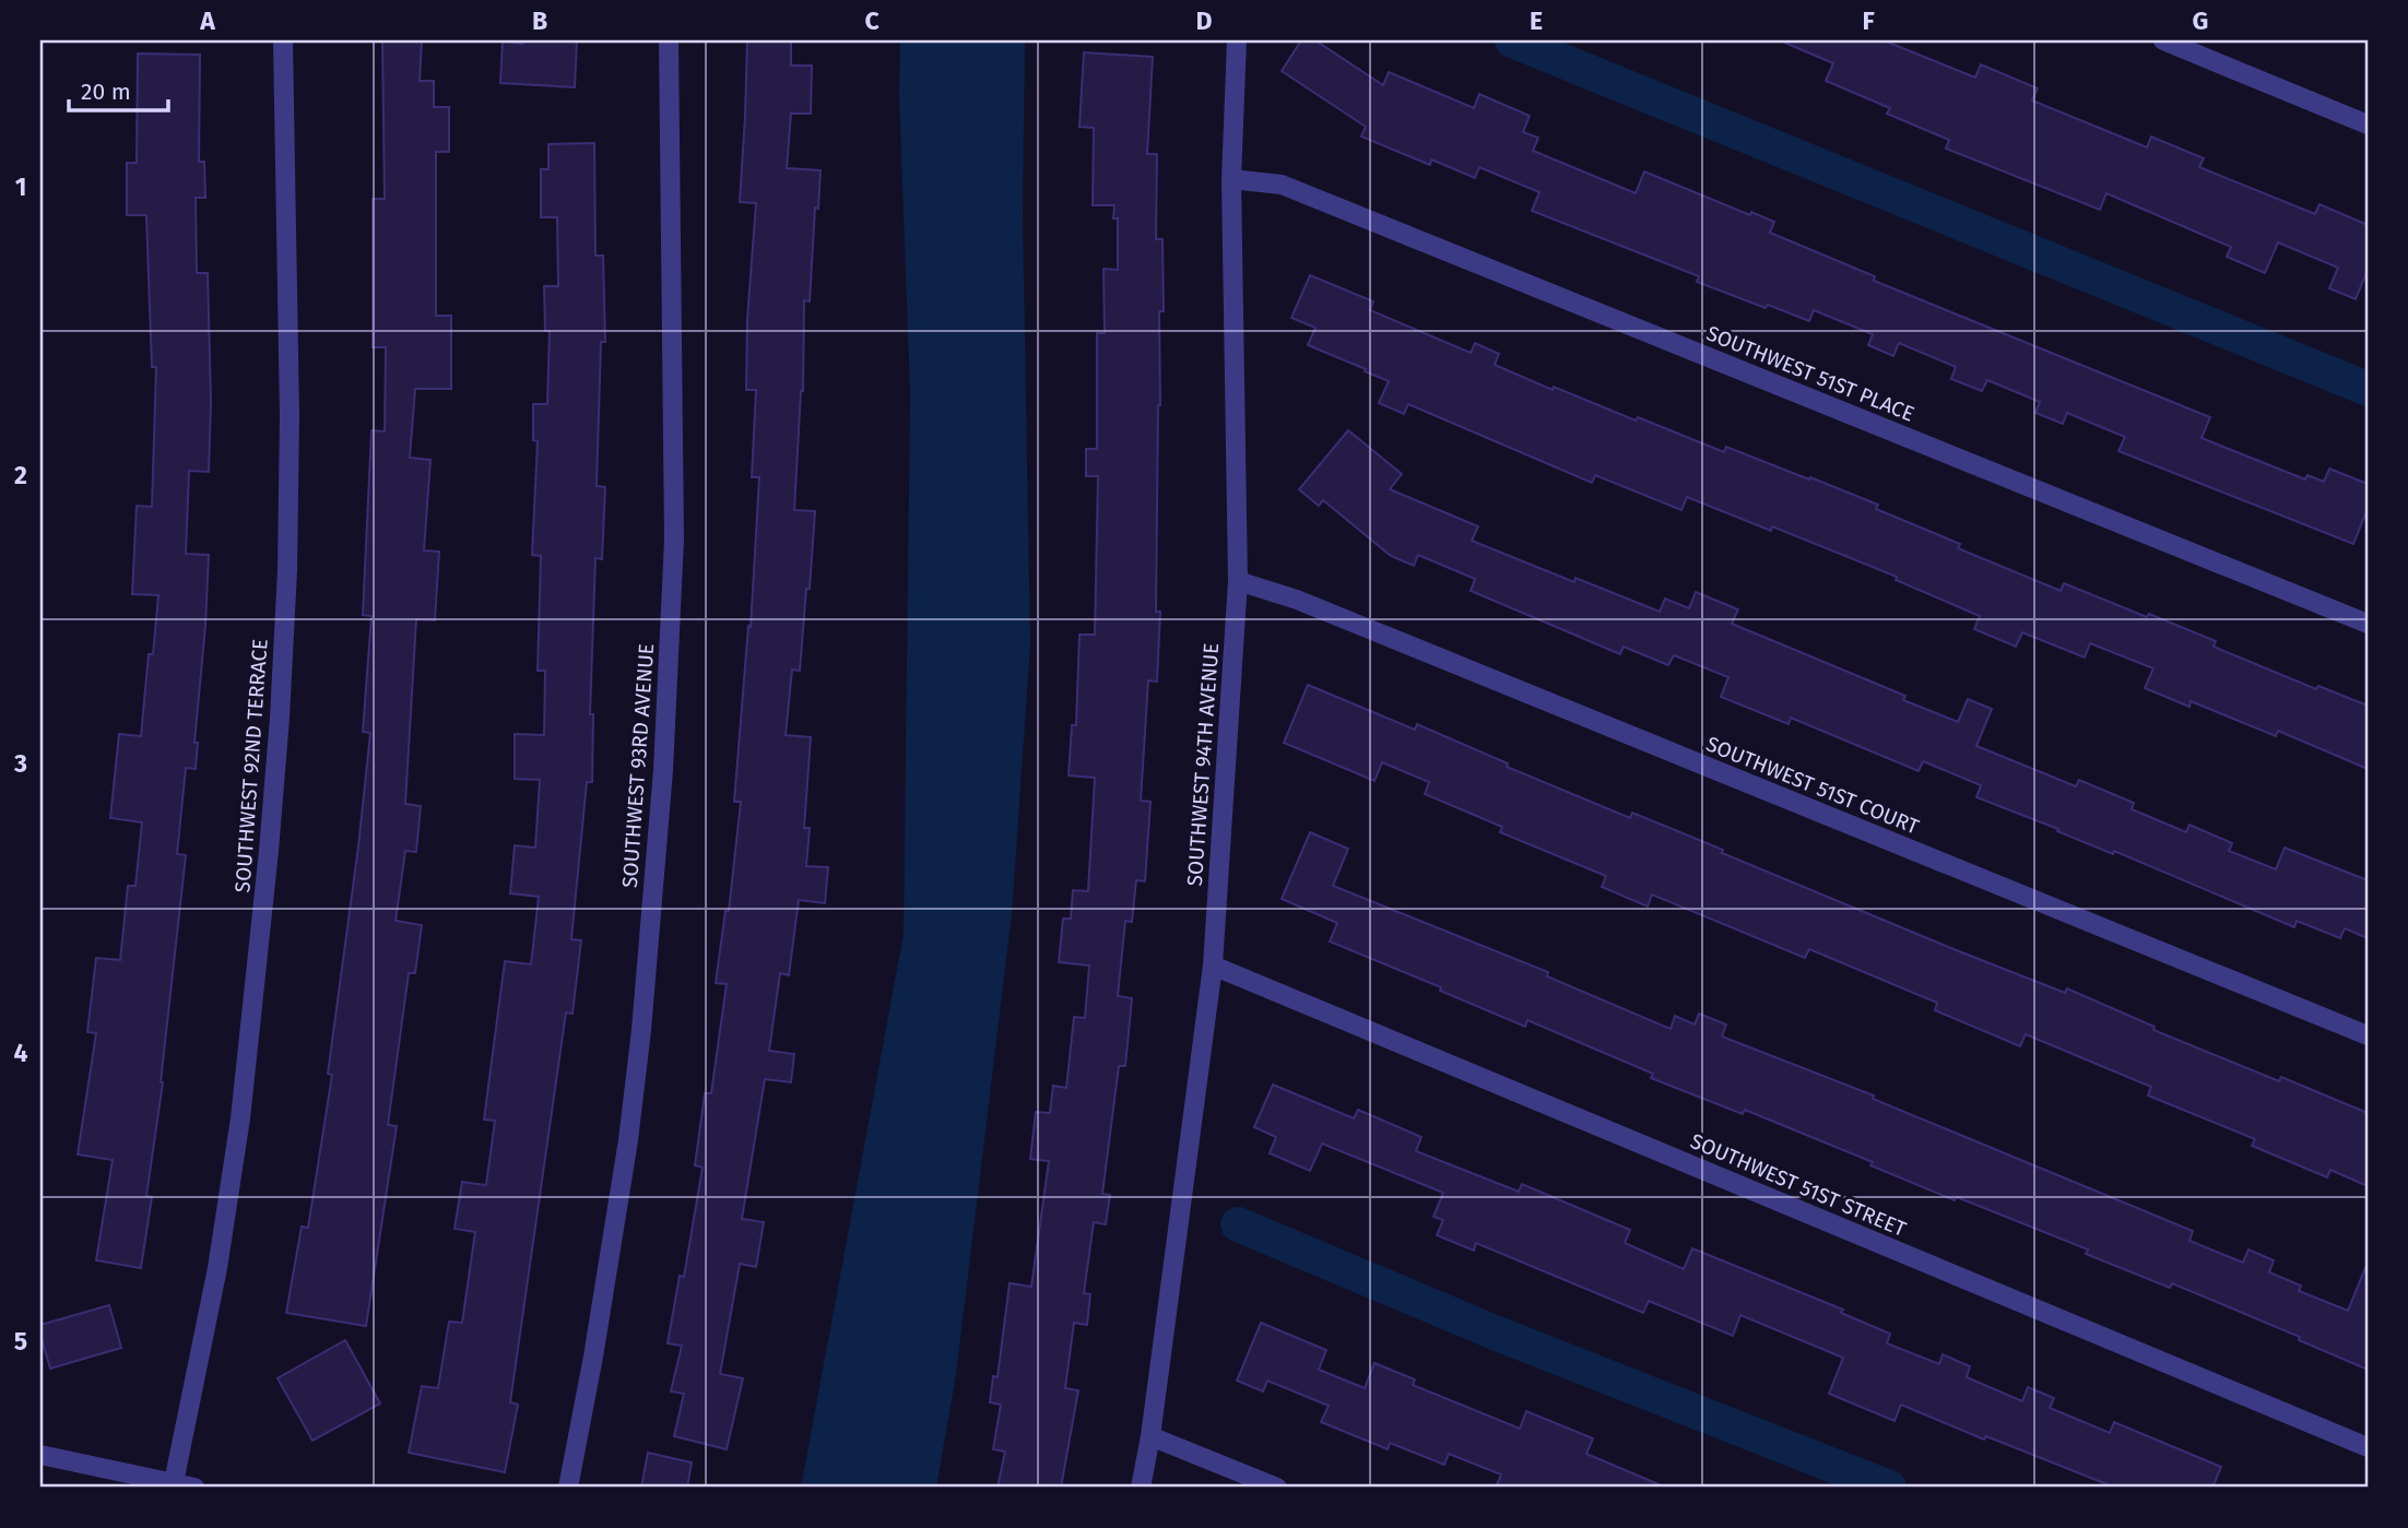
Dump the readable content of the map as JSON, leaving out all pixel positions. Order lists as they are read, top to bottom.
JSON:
{
  "streets": {
    "street": [
      "SOUTHWEST 51ST PLACE",
      "SOUTHWEST 94TH AVENUE",
      "SOUTHWEST 92ND TERRACE",
      "SOUTHWEST 93RD AVENUE",
      "SOUTHWEST 51ST COURT",
      "SOUTHWEST 51ST STREET"
    ]
  },
  "crossings": [
    ["SOUTHWEST 51ST PLACE", "SOUTHWEST 94TH AVENUE"],
    ["SOUTHWEST 94TH AVENUE", "SOUTHWEST 51ST COURT"],
    ["SOUTHWEST 94TH AVENUE", "SOUTHWEST 51ST STREET"]
  ],
  "scale_bar": "20 m",
  "grid": {
    "columns": [
      "A",
      "B",
      "C",
      "D",
      "E",
      "F",
      "G"
    ],
    "rows": [
      "1",
      "2",
      "3",
      "4",
      "5"
    ]
  }
}
